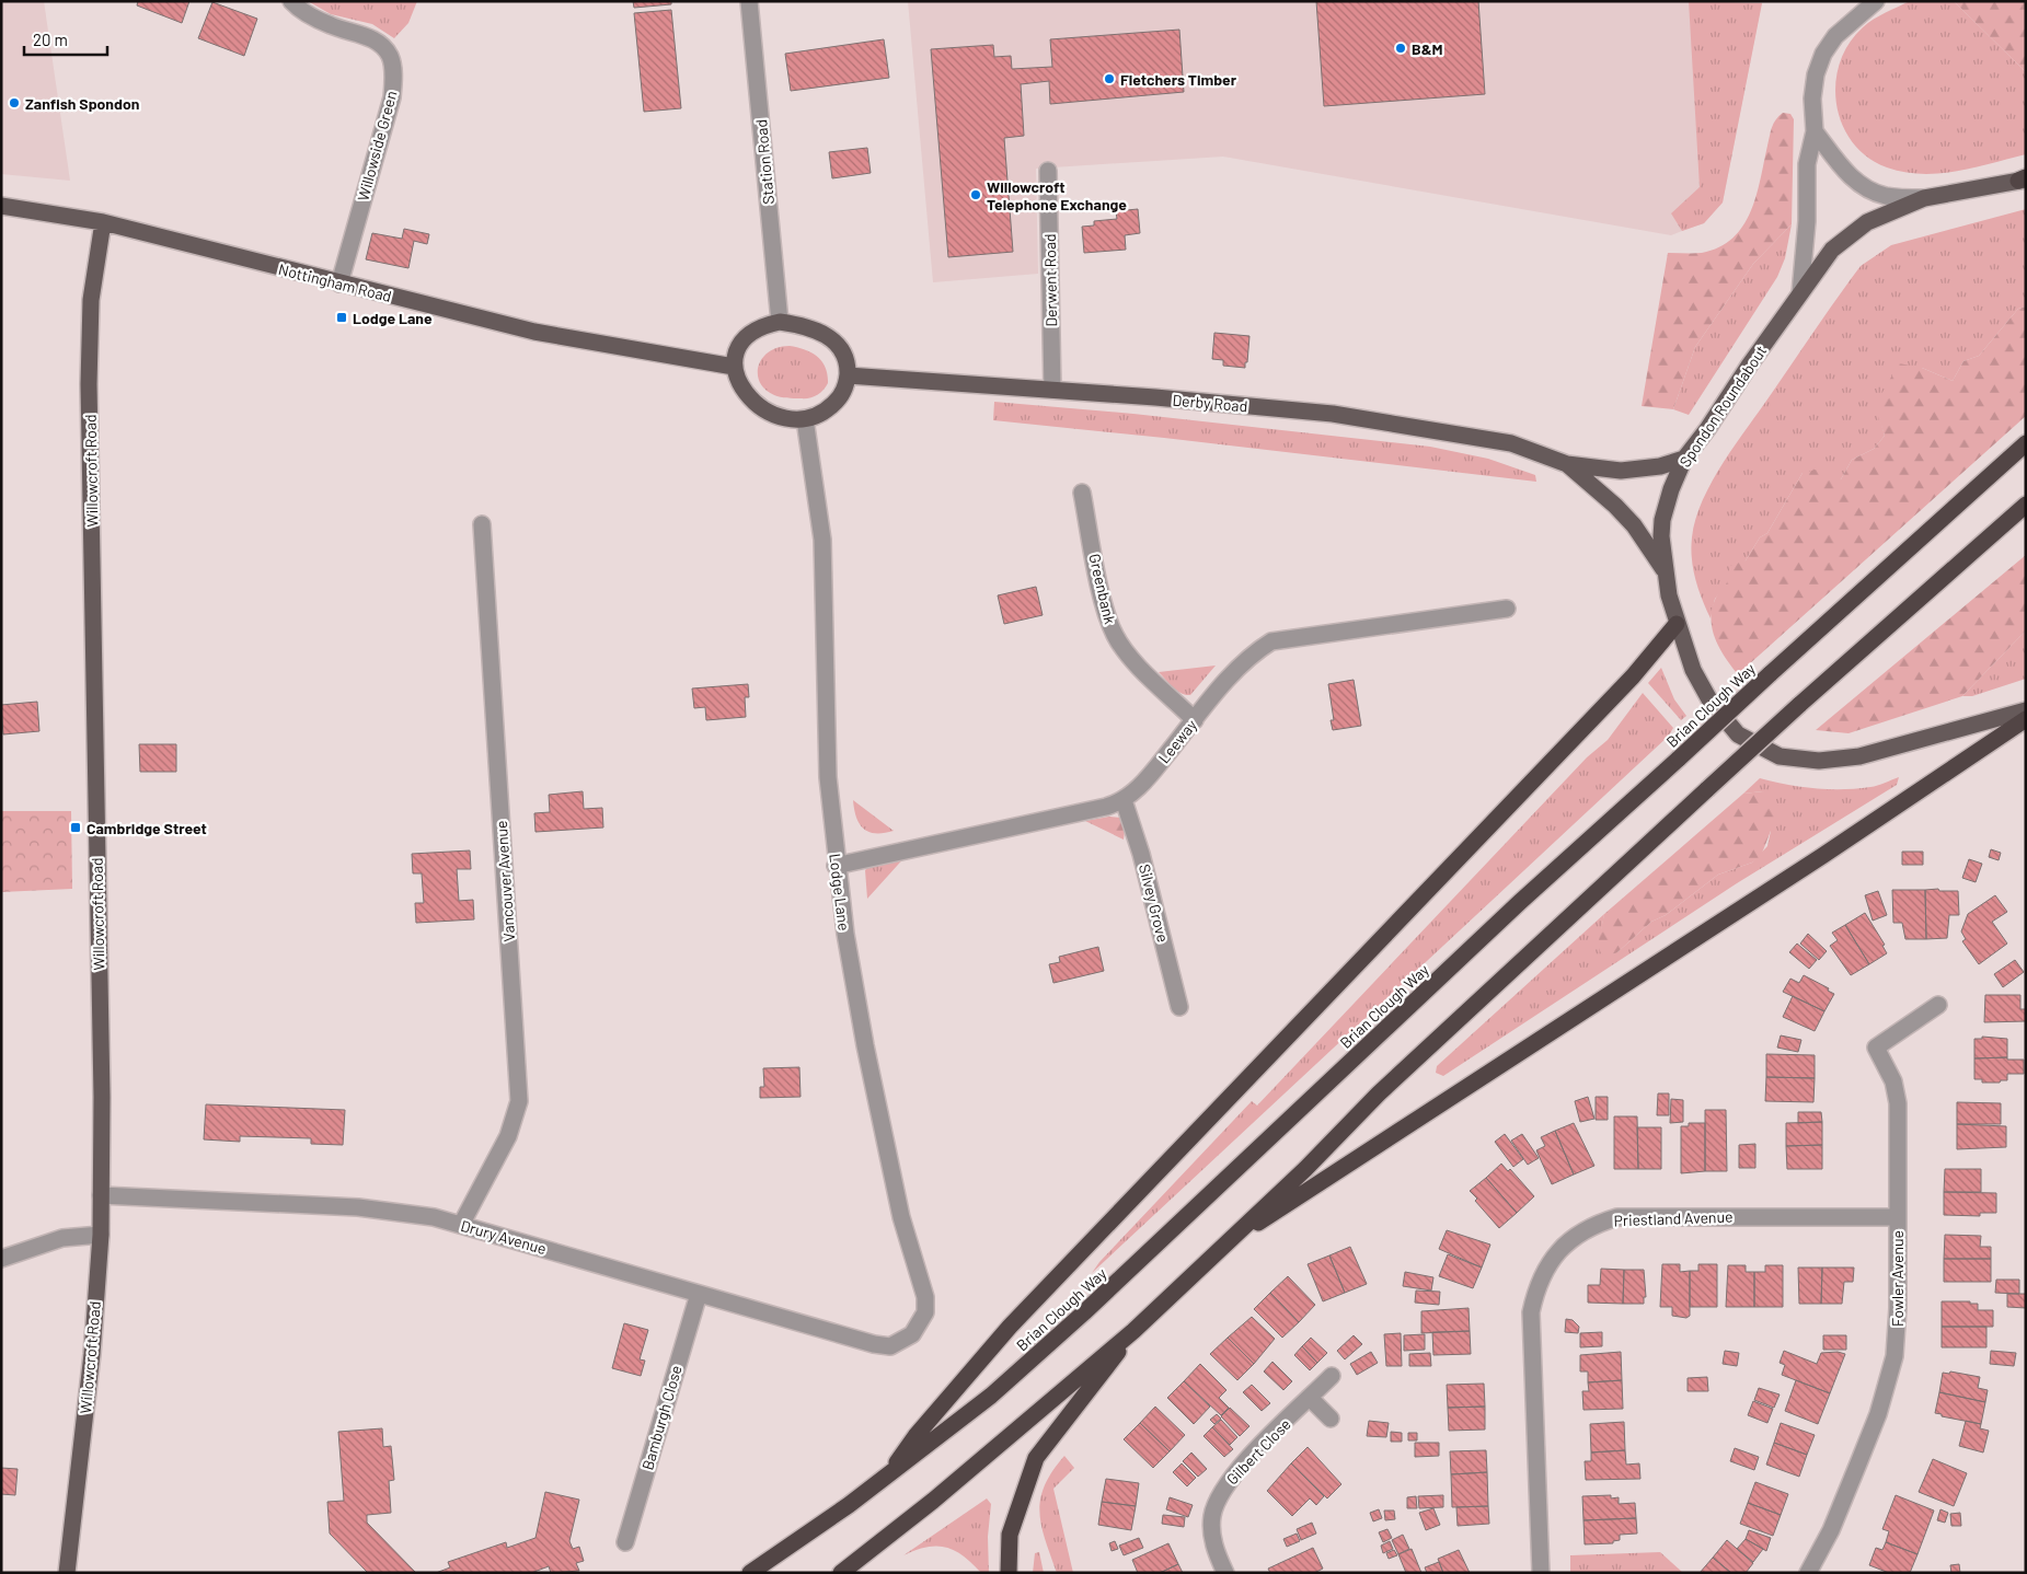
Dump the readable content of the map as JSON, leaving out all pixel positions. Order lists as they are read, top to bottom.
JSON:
{
  "streets": {
    "highway": ["Brian Clough Way"],
    "main road": [
      "Nottingham Road",
      "Derby Road",
      "Spondon Roundabout",
      "Willowcroft Road"
    ],
    "street": [
      "Willowside Green",
      "Station Road",
      "Derwent Road",
      "Greenbank",
      "Leeway",
      "Vancouver Avenue",
      "Lodge Lane",
      "Silvey Grove",
      "Priestland Avenue",
      "Drury Avenue",
      "Fowler Avenue",
      "Bamburgh Close",
      "Gilbert Close"
    ]
  },
  "crossings": [
    ["Willowside Green", "Nottingham Road"],
    ["Station Road", "Nottingham Road"],
    ["Station Road", "Derby Road"],
    ["Station Road", "Lodge Lane"],
    ["Derwent Road", "Derby Road"],
    ["Nottingham Road", "Derby Road"],
    ["Nottingham Road", "Willowcroft Road"],
    ["Nottingham Road", "Lodge Lane"],
    ["Derby Road", "Spondon Roundabout"],
    ["Derby Road", "Lodge Lane"],
    ["Willowcroft Road", "Drury Avenue"],
    ["Greenbank", "Leeway"],
    ["Leeway", "Lodge Lane"],
    ["Leeway", "Silvey Grove"],
    ["Vancouver Avenue", "Drury Avenue"],
    ["Lodge Lane", "Drury Avenue"],
    ["Priestland Avenue", "Fowler Avenue"],
    ["Drury Avenue", "Bamburgh Close"]
  ],
  "places": {
    "other": [
      "B&M",
      "Fletchers Timber",
      "Zanfish Spondon",
      "Willowcroft Telephone Exchange"
    ],
    "transit": ["Lodge Lane", "Cambridge Street"]
  },
  "scale_bar": "20 m"
}
